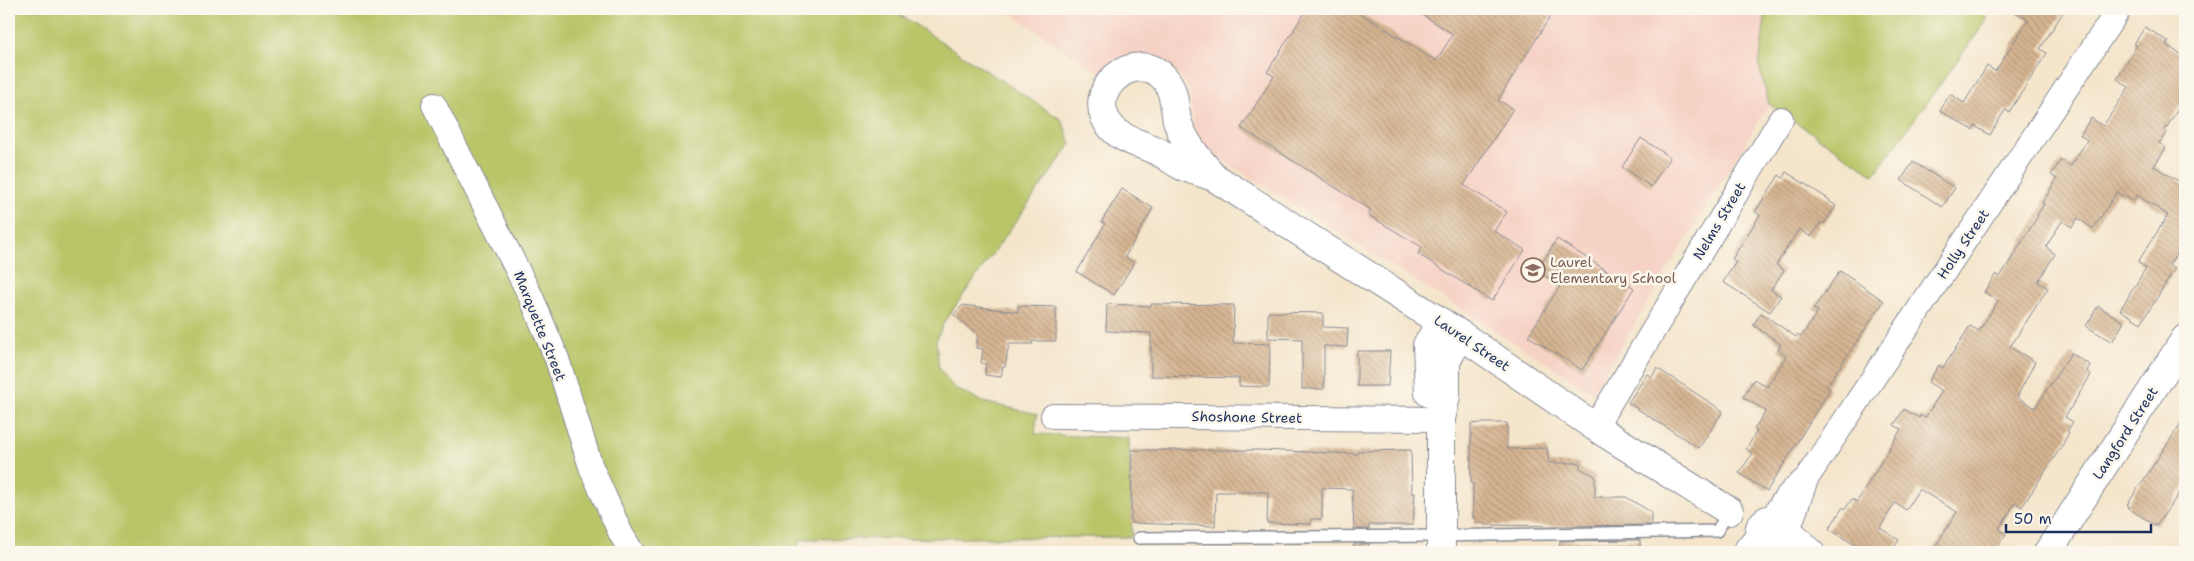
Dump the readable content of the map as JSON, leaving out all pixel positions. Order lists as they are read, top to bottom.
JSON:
{
  "streets": {
    "street": [
      "Nelms Street",
      "Holly Street",
      "Marquette Street",
      "Laurel Street",
      "Shoshone Street",
      "Langford Street"
    ]
  },
  "crossings": [
    ["Nelms Street", "Laurel Street"],
    ["Holly Street", "Laurel Street"]
  ],
  "places": {
    "school or university": ["Laurel Elementary School"]
  },
  "scale_bar": "50 m"
}
